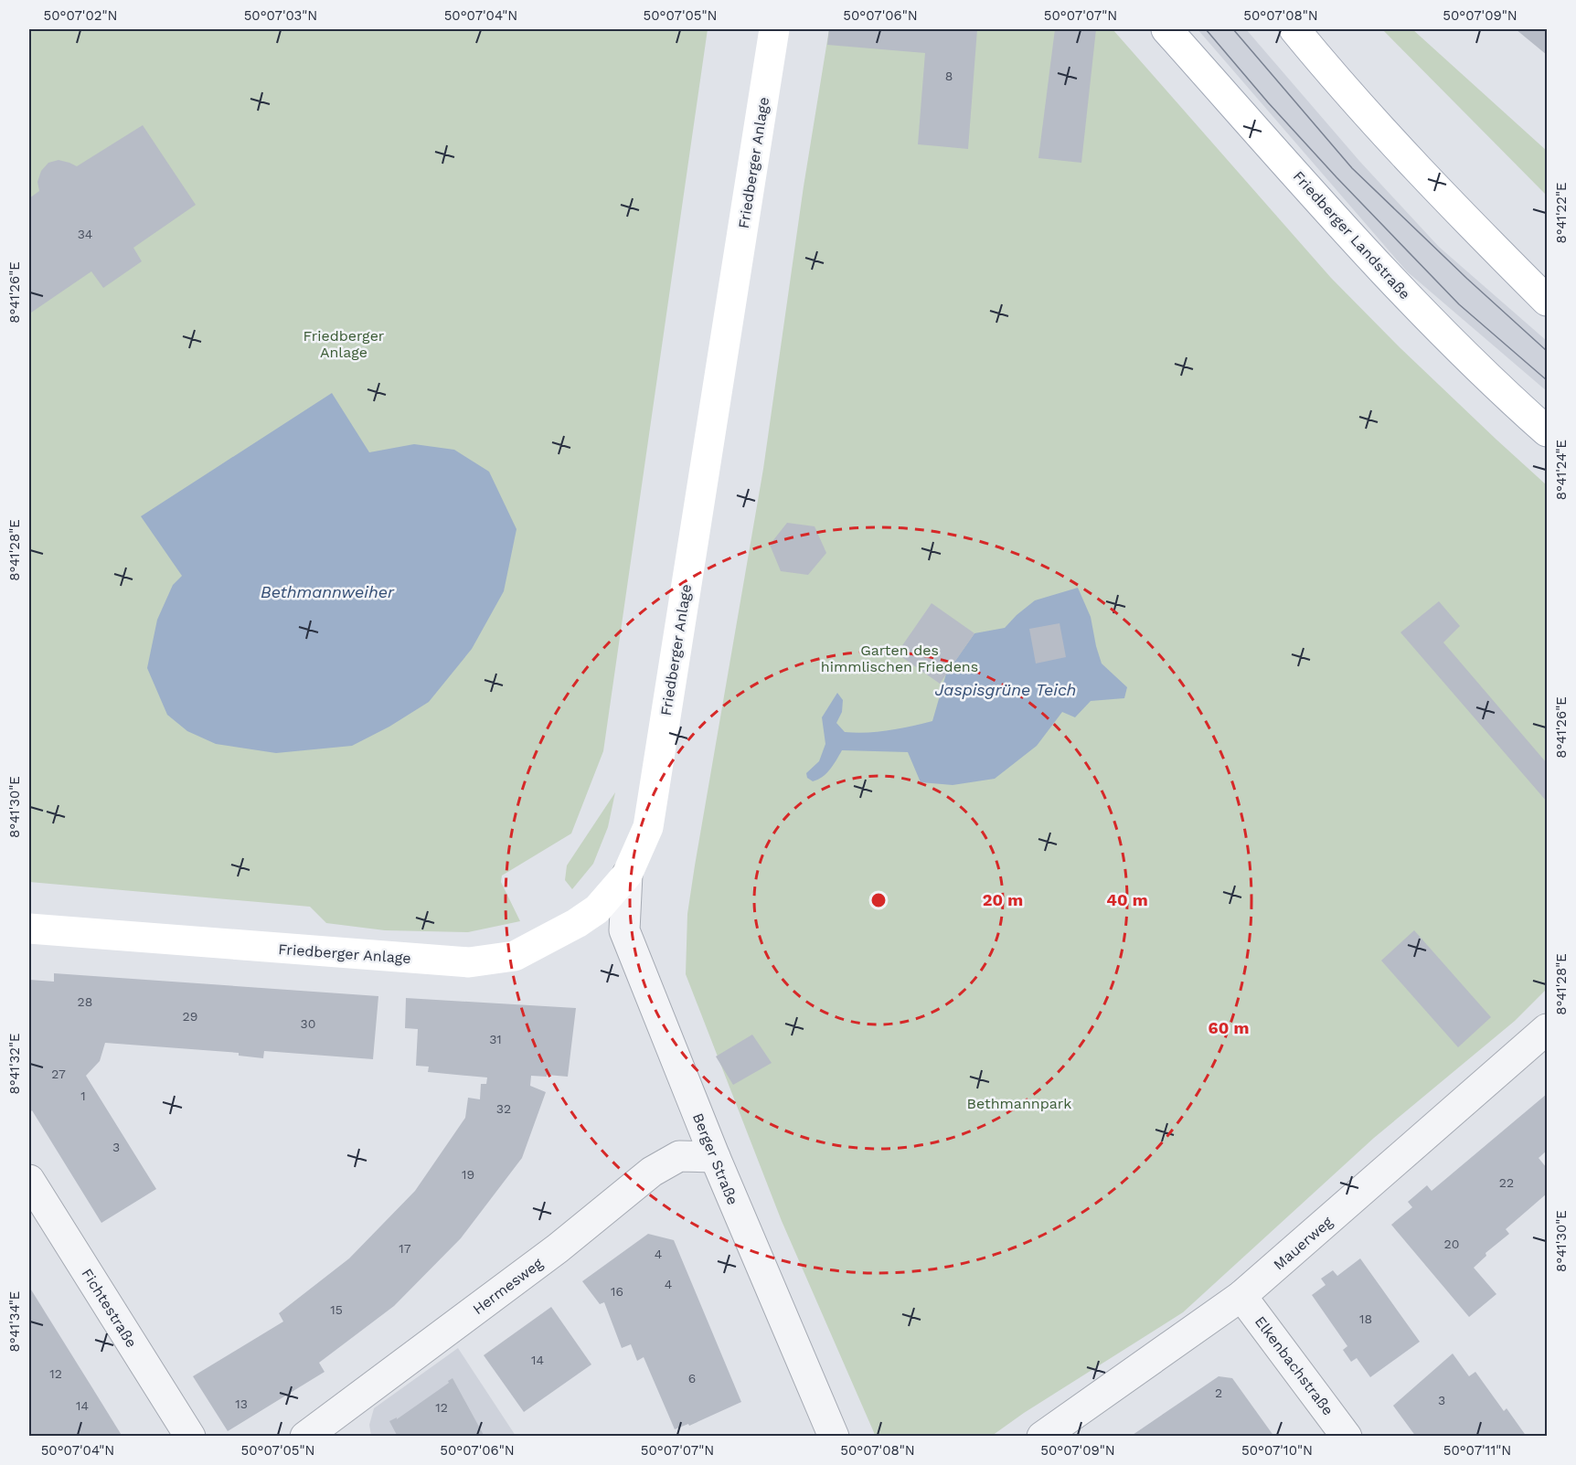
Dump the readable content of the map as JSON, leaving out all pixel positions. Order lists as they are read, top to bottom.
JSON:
{
  "streets": {
    "main road": ["Friedberger Anlage", "Friedberger Landstraße"],
    "street": [
      "Berger Straße",
      "Mauerweg",
      "Hermesweg",
      "Fichtestraße",
      "Elkenbachstraße"
    ]
  },
  "crossings": [
    ["Friedberger Anlage", "Berger Straße"],
    ["Berger Straße", "Hermesweg"],
    ["Mauerweg", "Elkenbachstraße"]
  ],
  "water": ["Bethmannweiher", "Jaspisgrüne Teich"],
  "parks": ["Friedberger Anlage", "Garten des himmlischen Friedens", "Bethmannpark"],
  "house_numbers": [
    "8",
    "34",
    "28",
    "29",
    "30",
    "31",
    "27",
    "1",
    "32",
    "3",
    "19",
    "22",
    "20",
    "17",
    "4",
    "4",
    "16",
    "15",
    "18",
    "14",
    "12",
    "6",
    "2",
    "3",
    "13",
    "14",
    "12"
  ],
  "coordinates": [
    "50°07'02\"N",
    "50°07'03\"N",
    "50°07'04\"N",
    "50°07'05\"N",
    "50°07'06\"N",
    "50°07'07\"N",
    "50°07'08\"N",
    "50°07'09\"N",
    "8°41'22\"E",
    "8°41'26\"E",
    "8°41'24\"E",
    "8°41'28\"E",
    "8°41'30\"E",
    "8°41'32\"E",
    "8°41'34\"E",
    "50°07'10\"N",
    "50°07'11\"N"
  ],
  "rings": ["20 m", "40 m", "60 m"]
}
